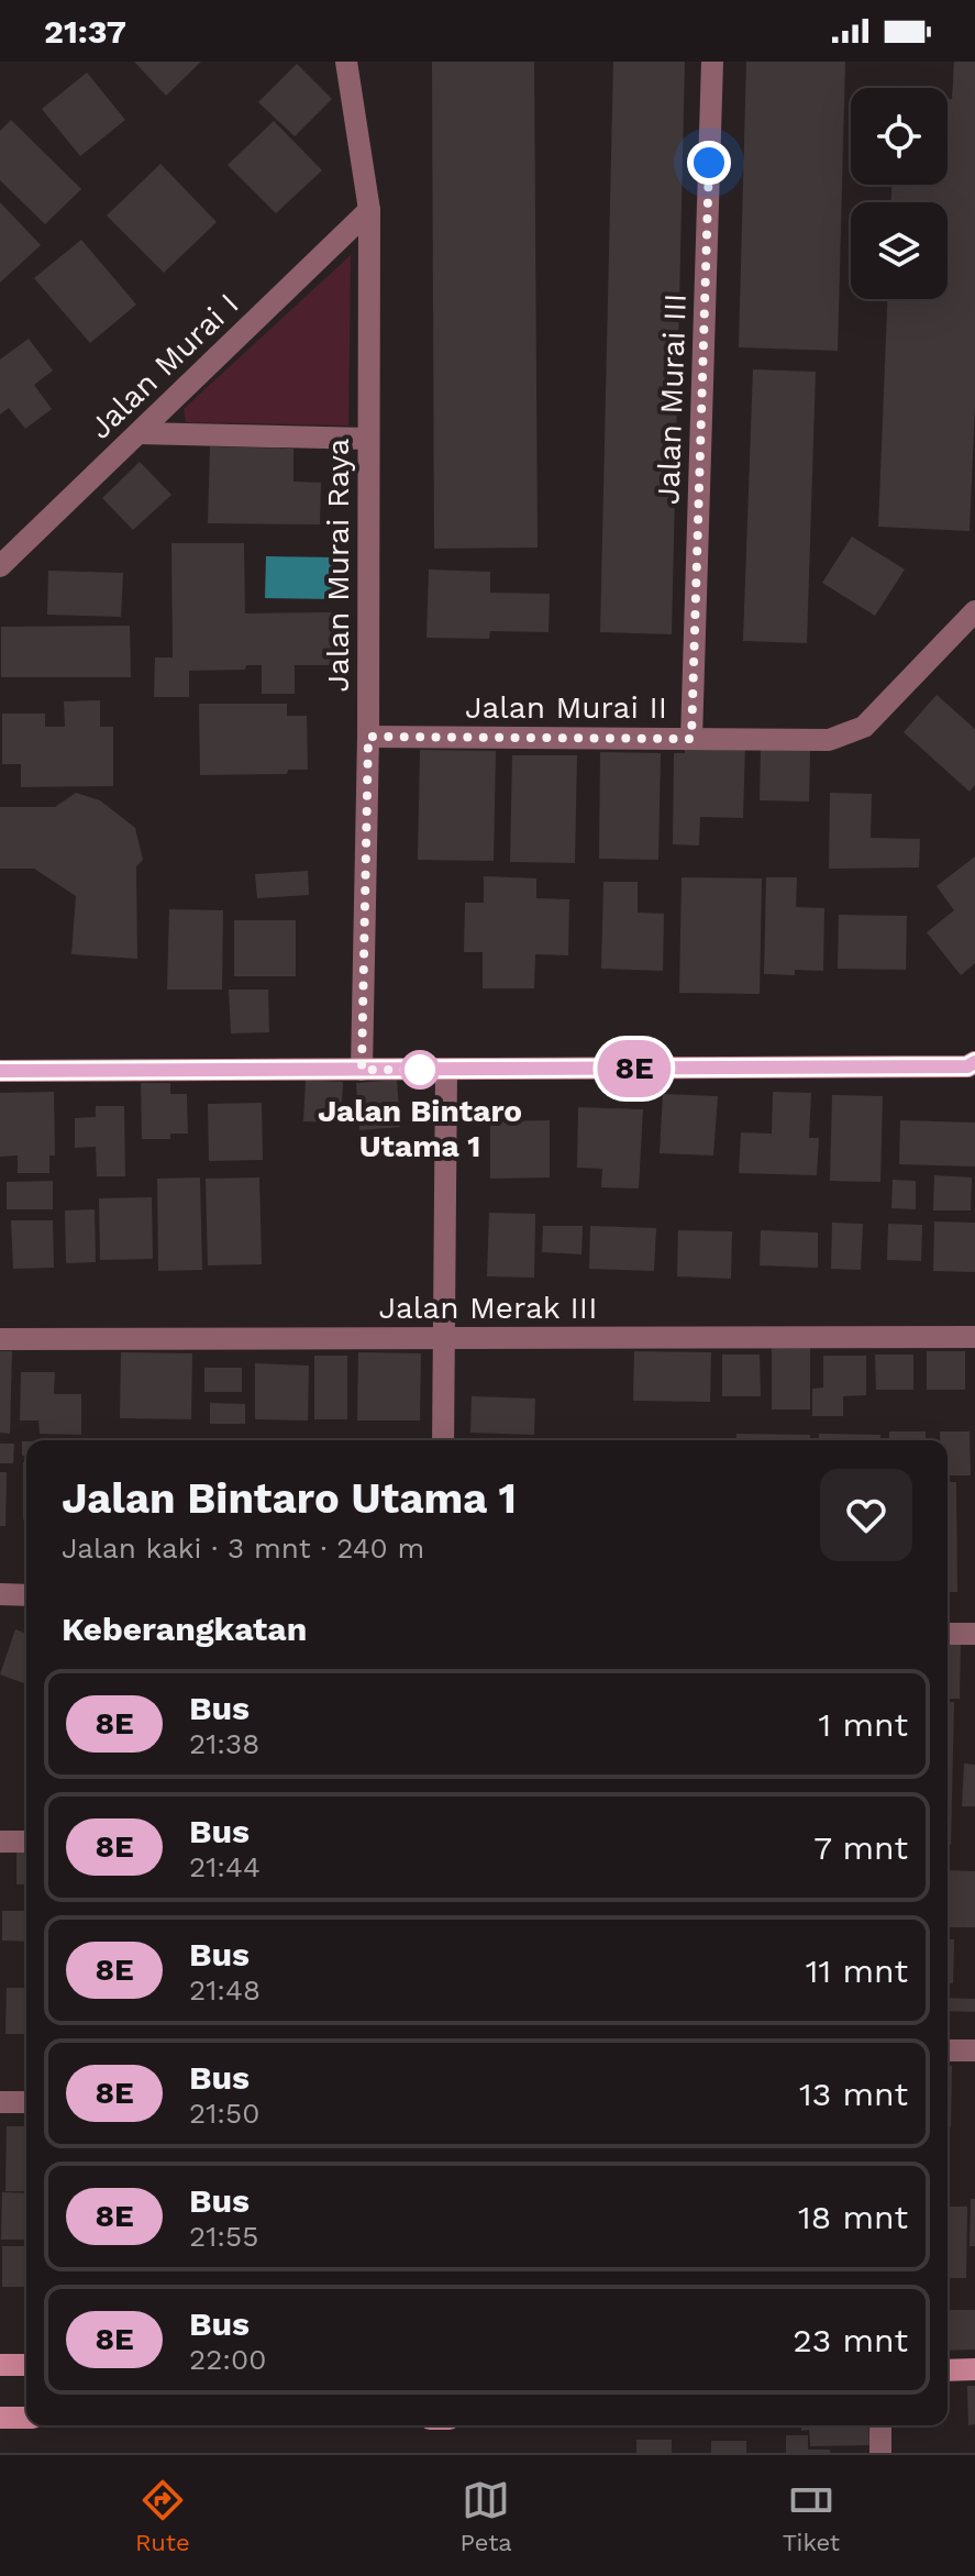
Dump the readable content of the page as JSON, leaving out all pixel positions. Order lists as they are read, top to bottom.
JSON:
{
  "streets": {
    "street": [
      "Jalan Murai I",
      "Jalan Murai III",
      "Jalan Murai Raya",
      "Jalan Murai II",
      "Jalan Merak III"
    ]
  },
  "crossings": [
    ["Jalan Murai I", "Jalan Murai Raya"],
    ["Jalan Murai III", "Jalan Murai II"],
    ["Jalan Murai Raya", "Jalan Murai II"]
  ],
  "places": ["Jalan Bintaro Utama 1"],
  "lines": ["bus line 8E"],
  "page": {
    "status": "21:37",
    "on_map": "8E",
    "heading": [
      ["Jalan Bintaro Utama 1", "Jalan kaki · 3 mnt · 240 m"],
      "Keberangkatan"
    ],
    "list": [
      {
        "mark": "8E",
        "name": "Bus",
        "note": "21:38",
        "value": "1 mnt"
      },
      {
        "mark": "8E",
        "name": "Bus",
        "note": "21:44",
        "value": "7 mnt"
      },
      {
        "mark": "8E",
        "name": "Bus",
        "note": "21:48",
        "value": "11 mnt"
      },
      {
        "mark": "8E",
        "name": "Bus",
        "note": "21:50",
        "value": "13 mnt"
      },
      {
        "mark": "8E",
        "name": "Bus",
        "note": "21:55",
        "value": "18 mnt"
      },
      {
        "mark": "8E",
        "name": "Bus",
        "note": "22:00",
        "value": "23 mnt"
      }
    ],
    "tabs": ["Rute", "Peta", "Tiket"]
  }
}
